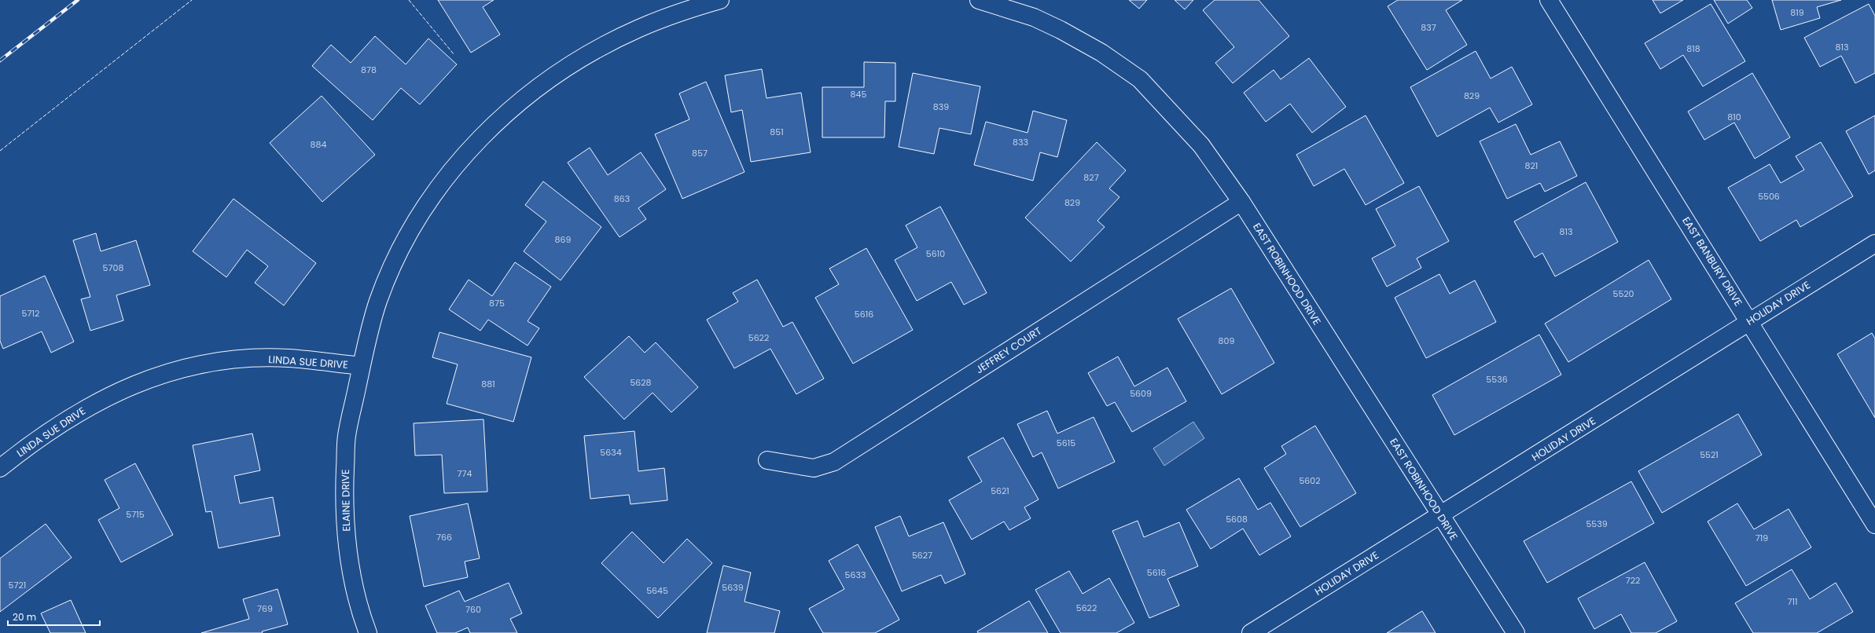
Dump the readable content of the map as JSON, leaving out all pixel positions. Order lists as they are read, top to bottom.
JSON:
{
  "streets": {
    "street": [
      "EAST BANBURY DRIVE",
      "EAST ROBINHOOD DRIVE",
      "HOLIDAY DRIVE",
      "JEFFREY COURT",
      "LINDA SUE DRIVE",
      "ELAINE DRIVE"
    ]
  },
  "crossings": [
    ["EAST BANBURY DRIVE", "HOLIDAY DRIVE"],
    ["EAST ROBINHOOD DRIVE", "HOLIDAY DRIVE"],
    ["EAST ROBINHOOD DRIVE", "JEFFREY COURT"],
    ["LINDA SUE DRIVE", "ELAINE DRIVE"]
  ],
  "house_numbers": [
    "819",
    "837",
    "813",
    "818",
    "878",
    "845",
    "829",
    "839",
    "810",
    "851",
    "833",
    "884",
    "857",
    "821",
    "827",
    "5506",
    "863",
    "829",
    "813",
    "869",
    "5610",
    "5708",
    "5520",
    "875",
    "5712",
    "5616",
    "5622",
    "809",
    "5536",
    "5628",
    "881",
    "5609",
    "5615",
    "5634",
    "5521",
    "774",
    "5602",
    "5621",
    "5715",
    "5608",
    "5539",
    "766",
    "719",
    "5627",
    "5616",
    "5633",
    "722",
    "5721",
    "5639",
    "5645",
    "711",
    "5622",
    "769",
    "760"
  ],
  "scale_bar": "20 m"
}
